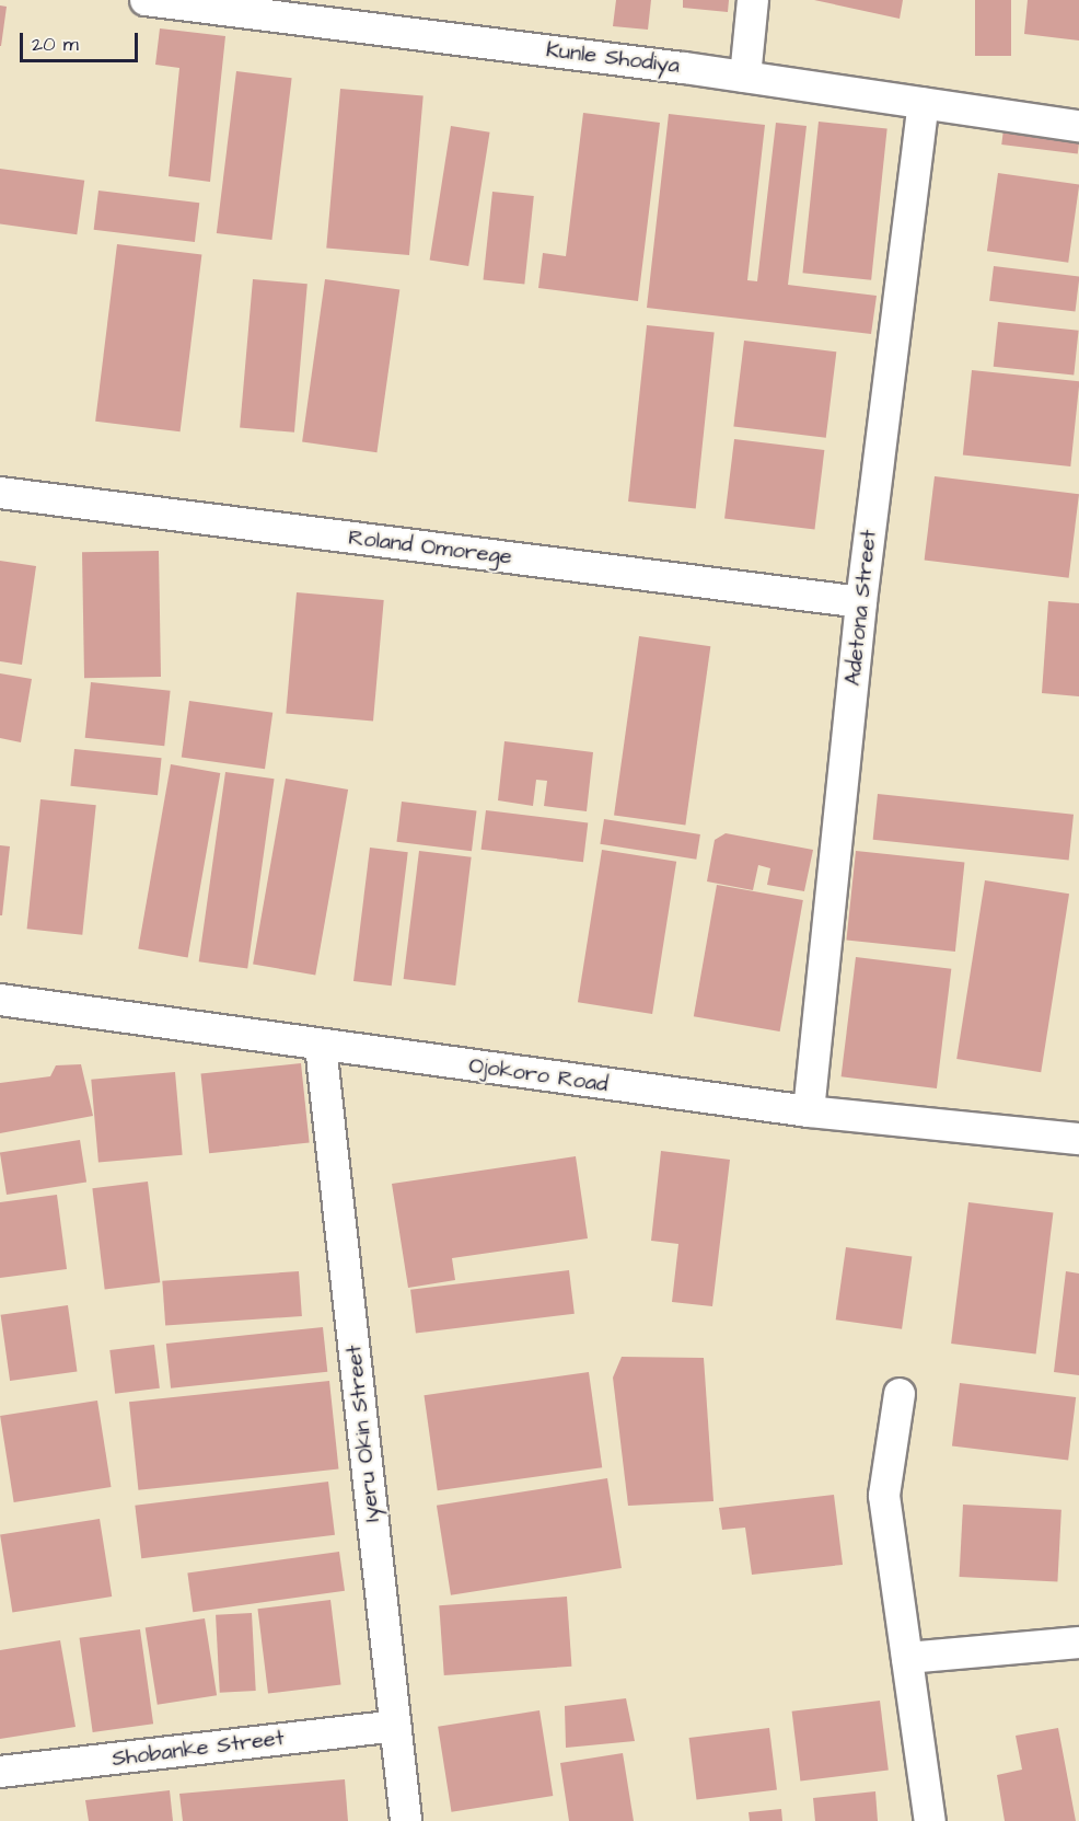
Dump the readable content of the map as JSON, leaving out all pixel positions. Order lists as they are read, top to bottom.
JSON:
{
  "streets": {
    "street": [
      "Kunle Shodiya",
      "Roland Omorege",
      "Adetona Street",
      "Ojokoro Road",
      "Iyeru Okin Street",
      "Shobanke Street"
    ]
  },
  "crossings": [
    ["Kunle Shodiya", "Adetona Street"],
    ["Roland Omorege", "Adetona Street"],
    ["Adetona Street", "Ojokoro Road"],
    ["Ojokoro Road", "Iyeru Okin Street"],
    ["Iyeru Okin Street", "Shobanke Street"]
  ],
  "scale_bar": "20 m"
}
